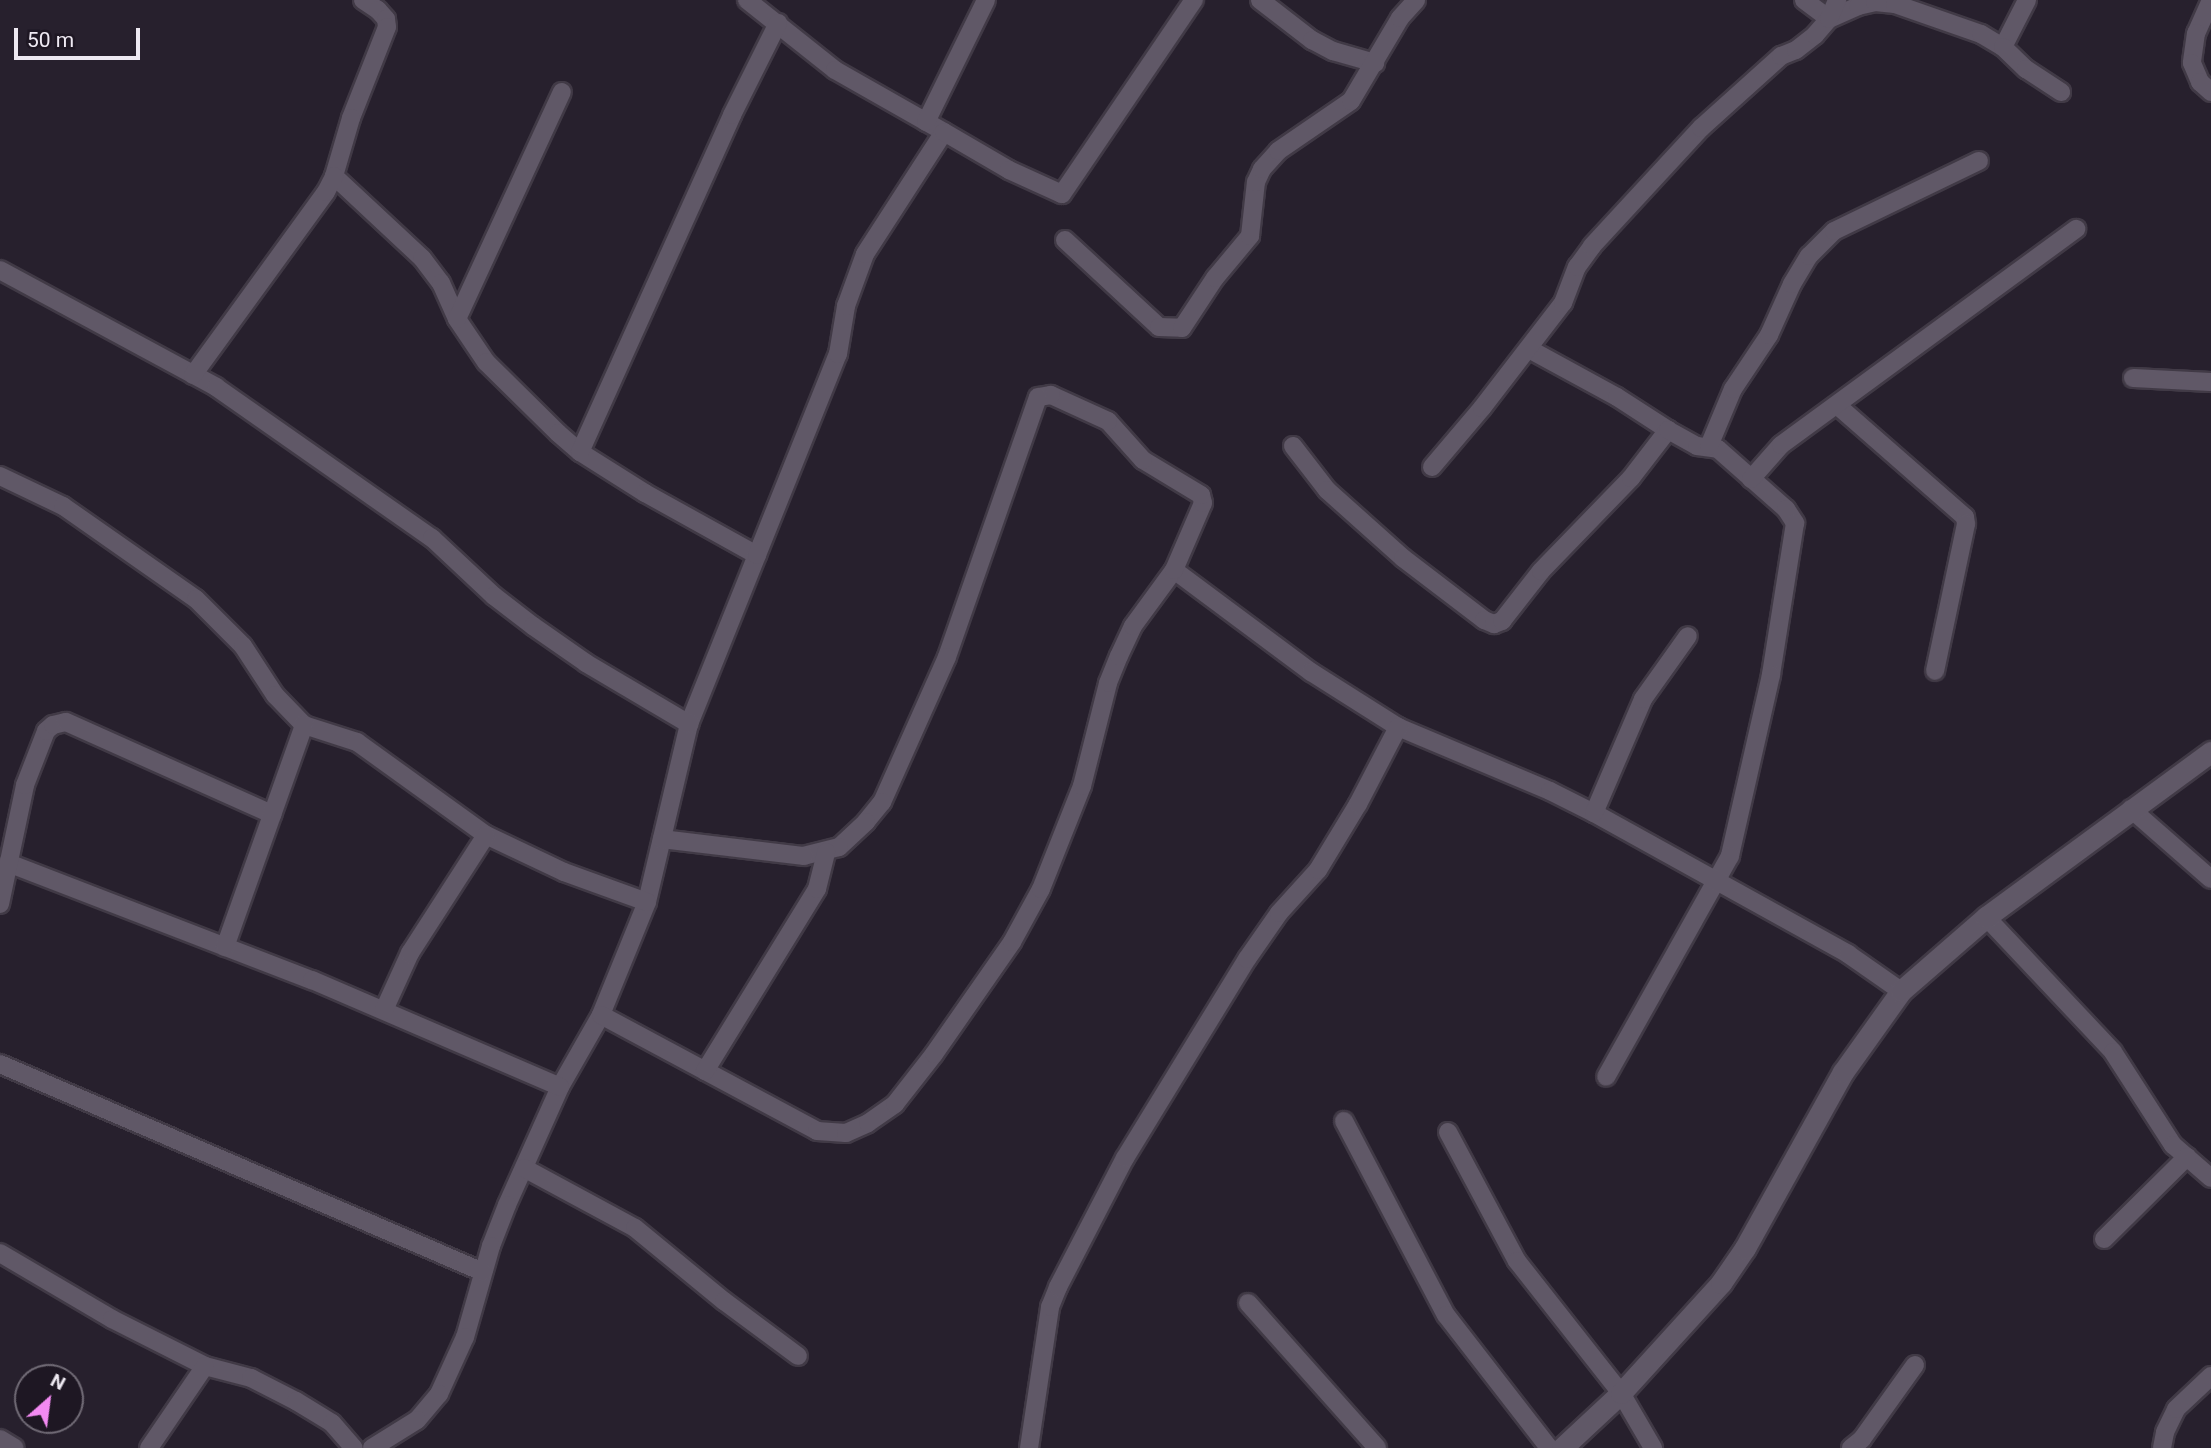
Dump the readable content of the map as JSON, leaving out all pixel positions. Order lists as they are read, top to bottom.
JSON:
{
  "scale_bar": "50 m",
  "north": "top right"
}
